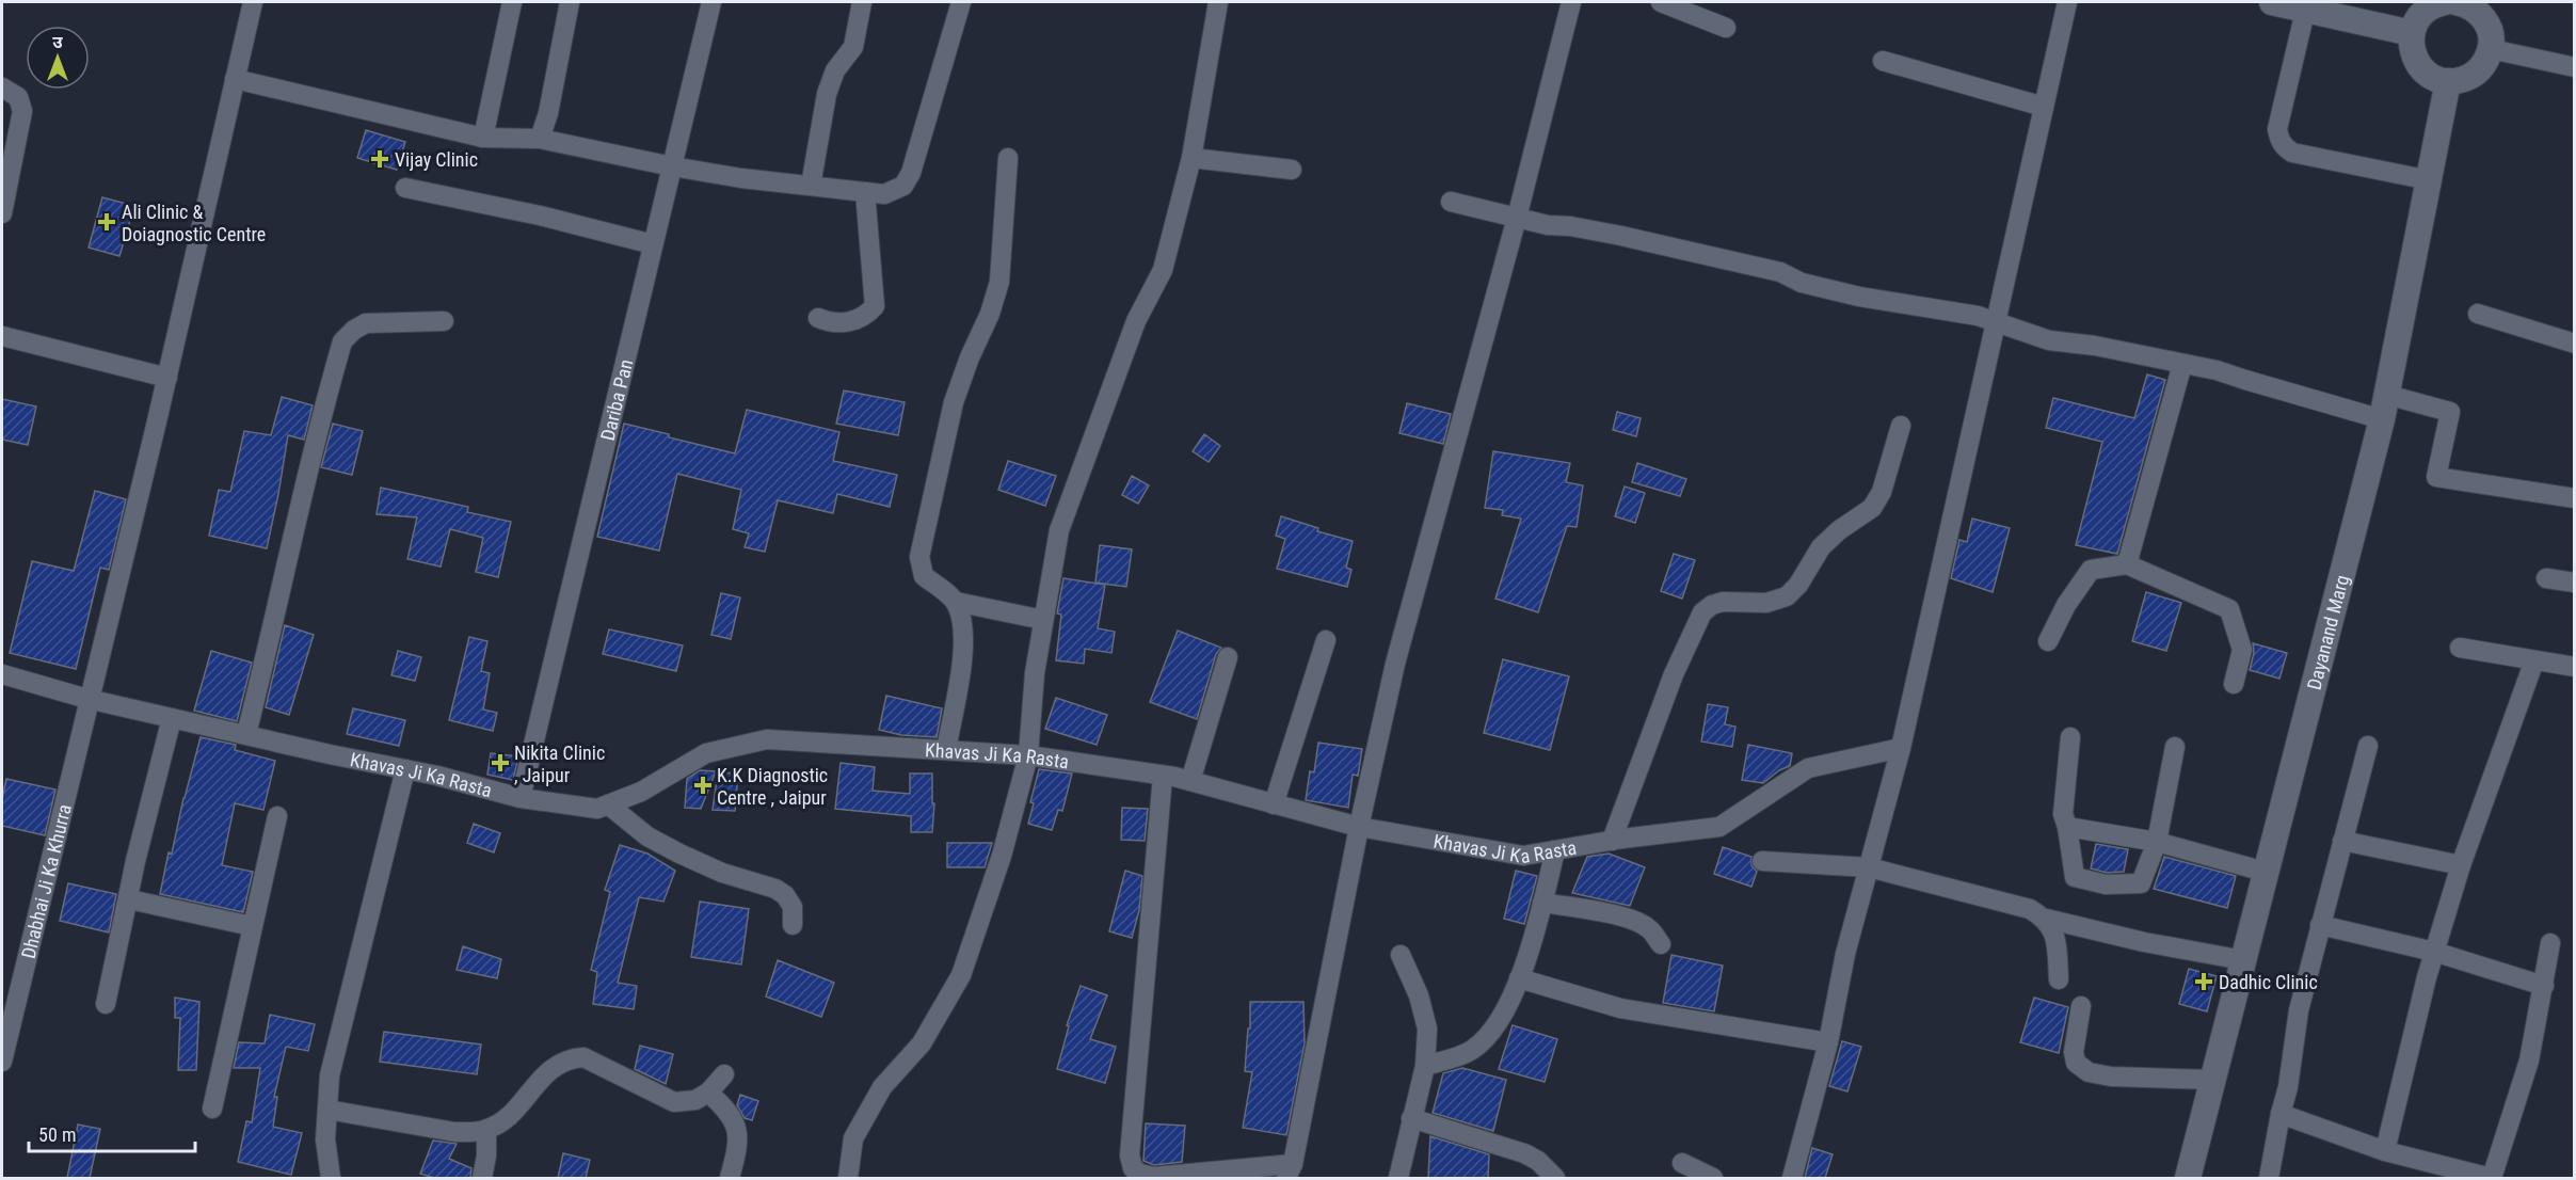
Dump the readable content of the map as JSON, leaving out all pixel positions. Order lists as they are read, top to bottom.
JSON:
{
  "streets": {
    "street": [
      "Dariba Pan",
      "Dayanand Marg",
      "Khavas Ji Ka Rasta",
      "Dhabhai Ji Ka Khurra"
    ]
  },
  "crossings": [
    ["Dariba Pan", "Khavas Ji Ka Rasta"],
    ["Khavas Ji Ka Rasta", "Dhabhai Ji Ka Khurra"]
  ],
  "places": {
    "health": [
      "Vijay Clinic",
      "Ali Clinic & Doiagnostic Centre",
      "Nikita Clinic , Jaipur",
      "K.K Diagnostic Centre , Jaipur",
      "Dadhic Clinic"
    ]
  },
  "scale_bar": "50 m",
  "north": "top"
}
